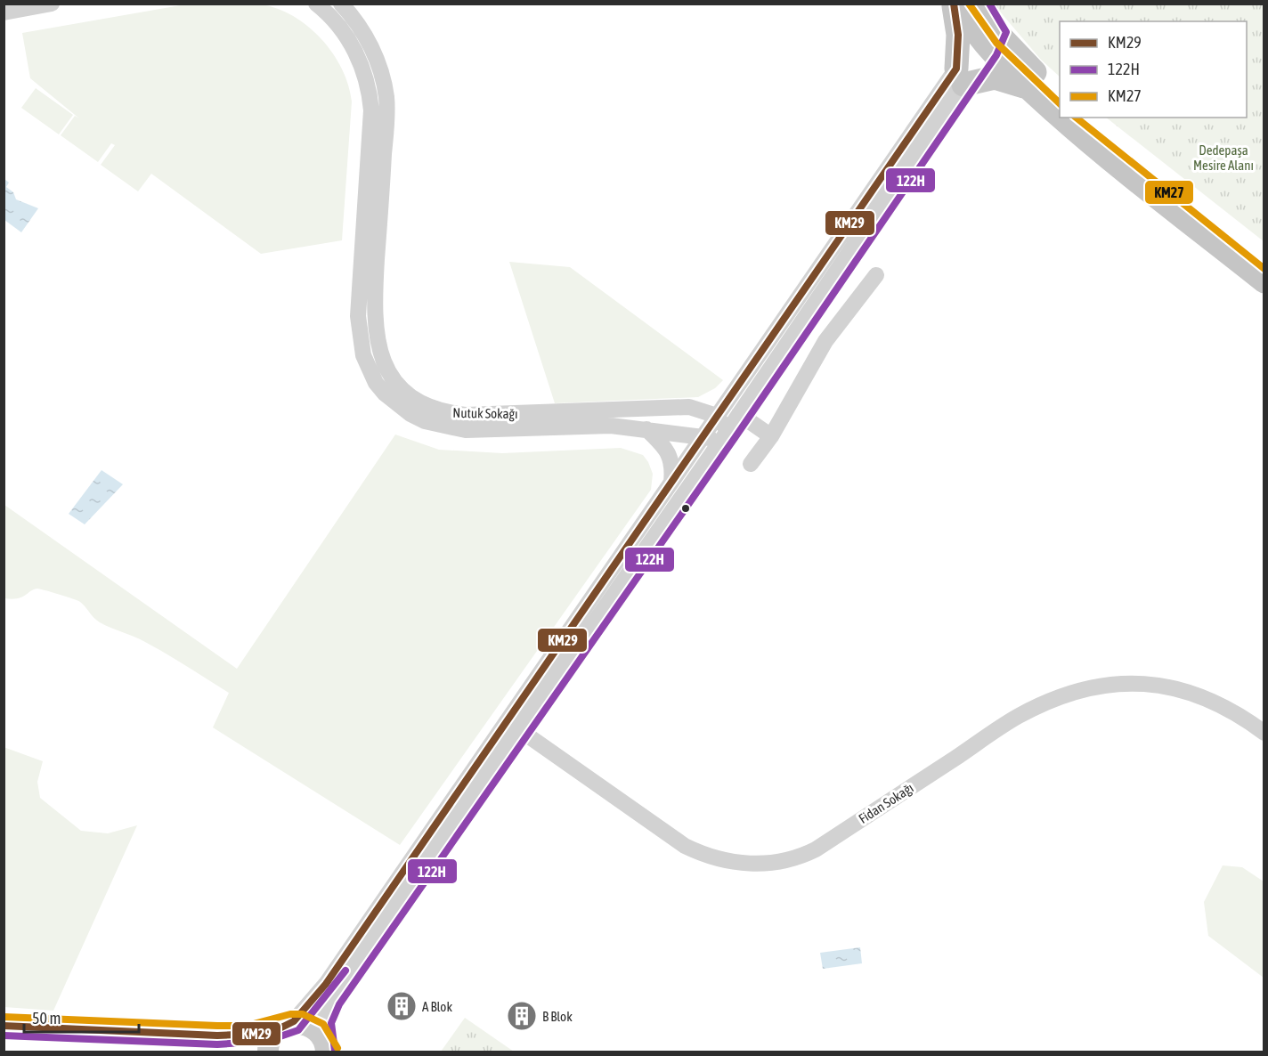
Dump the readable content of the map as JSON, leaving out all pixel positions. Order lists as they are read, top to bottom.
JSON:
{
  "streets": {
    "street": ["Nutuk Sokağı", "Fidan Sokağı"]
  },
  "parks": ["Dedepaşa Mesire Alanı"],
  "places": {
    "building": ["A Blok", "B Blok"]
  },
  "lines": ["transit line KM29", "transit line 122H", "transit line KM27"],
  "legend": ["KM29", "122H", "KM27"],
  "scale_bar": "50 m"
}
